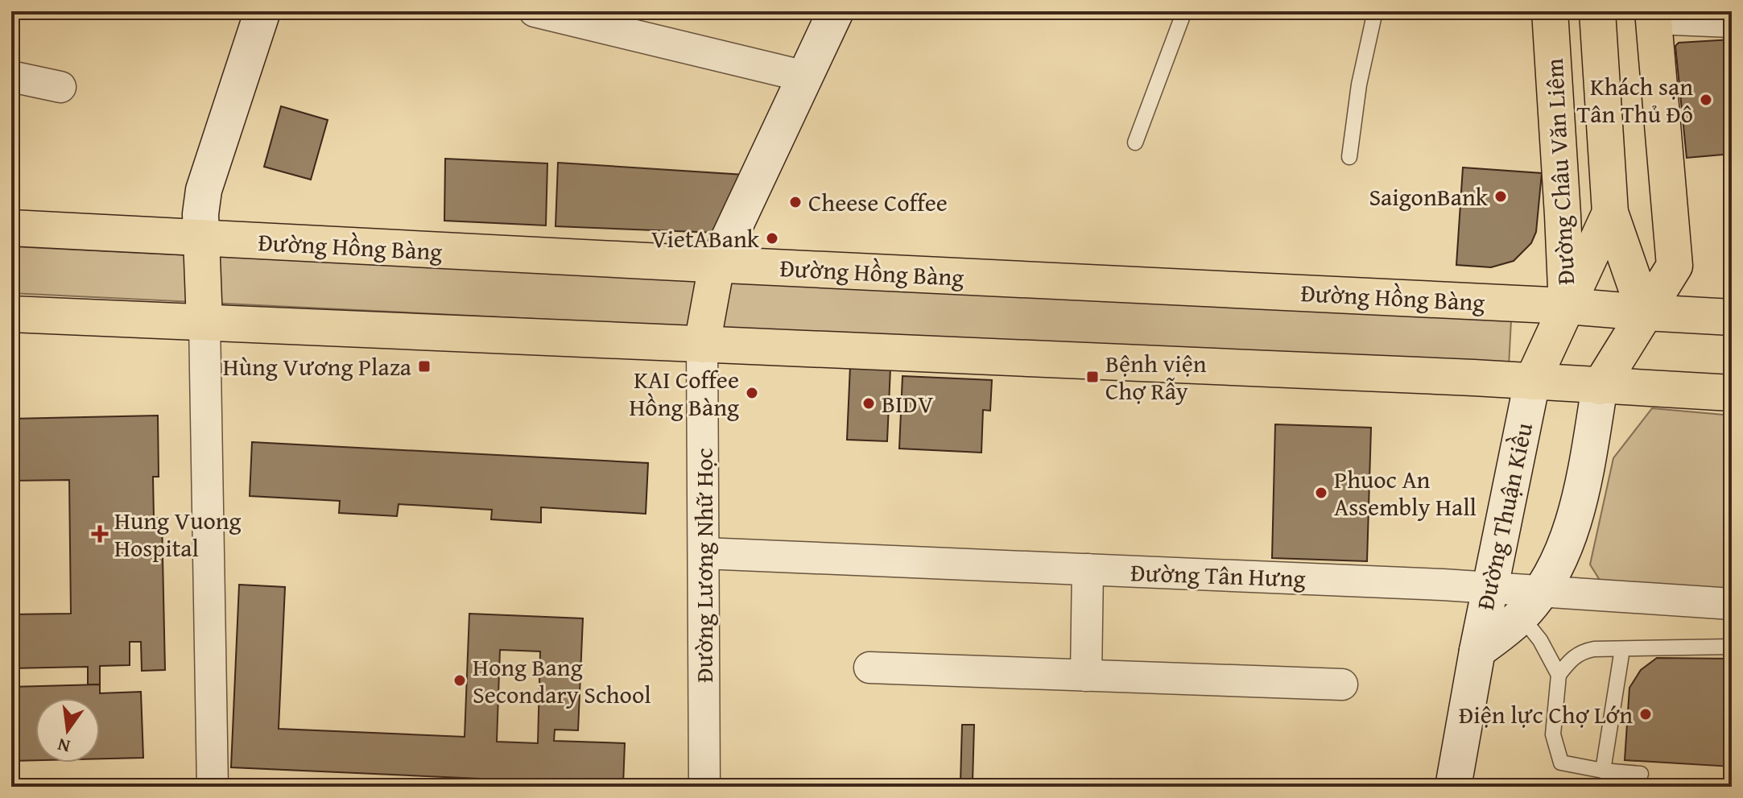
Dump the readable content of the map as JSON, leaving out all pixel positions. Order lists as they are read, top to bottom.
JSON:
{
  "streets": {
    "main road": ["Đường Châu Văn Liêm", "Đường Hồng Bàng", "Đường Thuận Kiều"],
    "street": ["Đường Lương Nhữ Học", "Đường Tân Hưng"]
  },
  "crossings": [
    ["Đường Châu Văn Liêm", "Đường Hồng Bàng"],
    ["Đường Thuận Kiều", "Đường Tân Hưng"],
    ["Đường Lương Nhữ Học", "Đường Tân Hưng"]
  ],
  "places": {
    "other": [
      "Khách sạn Tân Thủ Đô",
      "SaigonBank",
      "Cheese Coffee",
      "VietABank",
      "KAI Coffee Hồng Bàng",
      "BIDV",
      "Phuoc An Assembly Hall",
      "Hong Bang Secondary School",
      "Điện lực Chợ Lớn"
    ],
    "transit": ["Hùng Vương Plaza", "Bệnh viện Chợ Rẫy"],
    "health": ["Hung Vuong Hospital"]
  },
  "north": "bottom"
}
